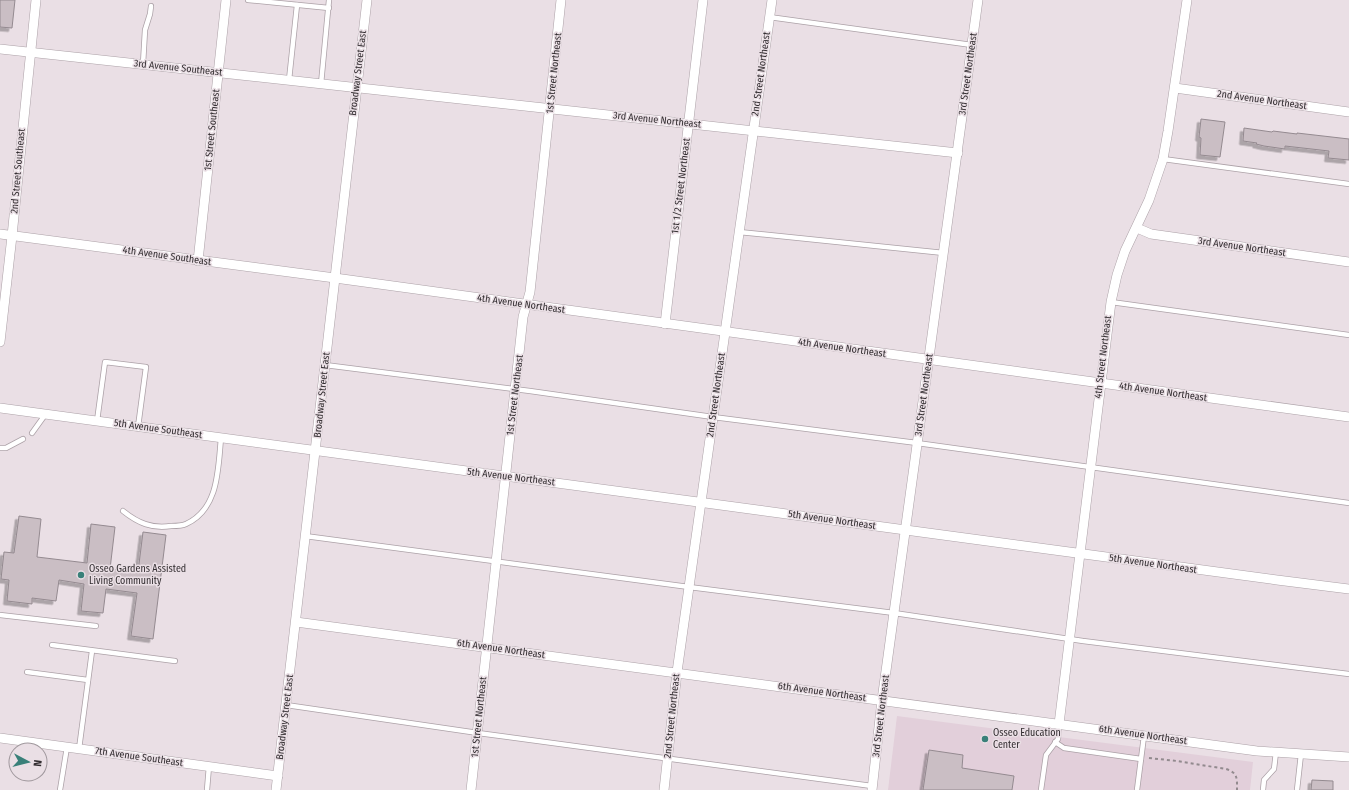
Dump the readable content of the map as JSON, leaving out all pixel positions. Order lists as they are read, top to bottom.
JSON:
{
  "streets": {
    "street": [
      "3rd Avenue Southeast",
      "Broadway Street East",
      "1st Street Northeast",
      "2nd Street Northeast",
      "3rd Street Northeast",
      "2nd Avenue Northeast",
      "3rd Avenue Northeast",
      "1st Street Southeast",
      "2nd Street Southeast",
      "1st 1/2 Street Northeast",
      "4th Avenue Southeast",
      "4th Avenue Northeast",
      "4th Street Northeast",
      "5th Avenue Southeast",
      "5th Avenue Northeast",
      "6th Avenue Northeast",
      "7th Avenue Southeast"
    ]
  },
  "crossings": [
    ["3rd Avenue Southeast", "Broadway Street East"],
    ["3rd Avenue Southeast", "3rd Avenue Northeast"],
    ["3rd Avenue Southeast", "1st Street Southeast"],
    ["3rd Avenue Southeast", "2nd Street Southeast"],
    ["Broadway Street East", "3rd Avenue Northeast"],
    ["Broadway Street East", "4th Avenue Southeast"],
    ["Broadway Street East", "4th Avenue Northeast"],
    ["Broadway Street East", "5th Avenue Southeast"],
    ["Broadway Street East", "5th Avenue Northeast"],
    ["Broadway Street East", "6th Avenue Northeast"],
    ["Broadway Street East", "7th Avenue Southeast"],
    ["1st Street Northeast", "3rd Avenue Northeast"],
    ["1st Street Northeast", "4th Avenue Northeast"],
    ["1st Street Northeast", "5th Avenue Northeast"],
    ["1st Street Northeast", "6th Avenue Northeast"],
    ["2nd Street Northeast", "3rd Avenue Northeast"],
    ["2nd Street Northeast", "4th Avenue Northeast"],
    ["2nd Street Northeast", "5th Avenue Northeast"],
    ["2nd Street Northeast", "6th Avenue Northeast"],
    ["3rd Street Northeast", "3rd Avenue Northeast"],
    ["3rd Street Northeast", "4th Avenue Northeast"],
    ["3rd Street Northeast", "5th Avenue Northeast"],
    ["3rd Street Northeast", "6th Avenue Northeast"],
    ["2nd Avenue Northeast", "4th Street Northeast"],
    ["3rd Avenue Northeast", "1st 1/2 Street Northeast"],
    ["3rd Avenue Northeast", "4th Street Northeast"],
    ["1st Street Southeast", "4th Avenue Southeast"],
    ["2nd Street Southeast", "4th Avenue Southeast"],
    ["1st 1/2 Street Northeast", "4th Avenue Northeast"],
    ["4th Avenue Southeast", "4th Avenue Northeast"],
    ["4th Avenue Northeast", "4th Street Northeast"],
    ["4th Street Northeast", "5th Avenue Northeast"],
    ["4th Street Northeast", "6th Avenue Northeast"],
    ["5th Avenue Southeast", "5th Avenue Northeast"]
  ],
  "places": ["Osseo Gardens Assisted Living Community", "Osseo Education Center"],
  "north": "right"
}
